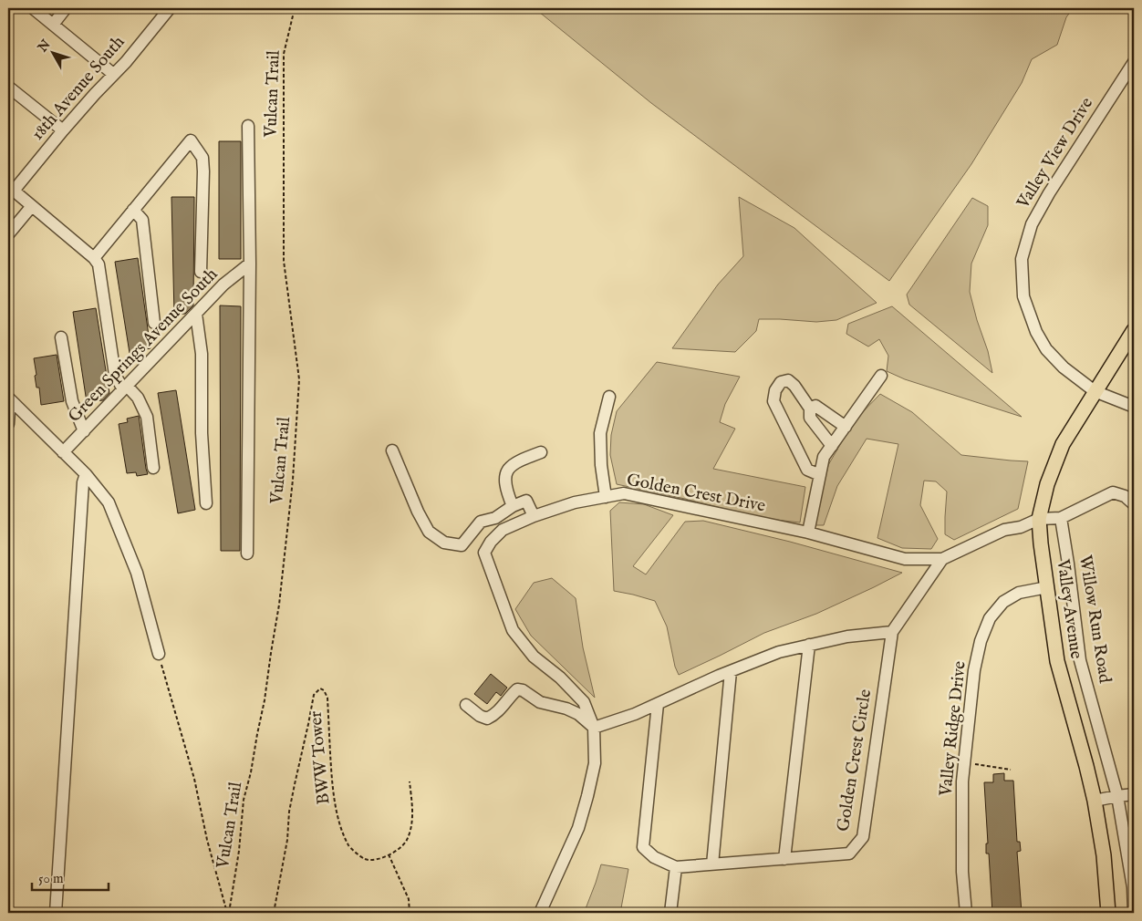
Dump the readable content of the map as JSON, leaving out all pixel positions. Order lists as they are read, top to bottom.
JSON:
{
  "streets": {
    "main road": ["Valley Avenue"],
    "street": [
      "18th Avenue South",
      "Valley View Drive",
      "Green Springs Avenue South",
      "Golden Crest Drive",
      "Willow Run Road",
      "Valley Ridge Drive",
      "Golden Crest Circle"
    ],
    "path": ["Vulcan Trail", "BWW Tower"]
  },
  "crossings": [
    ["Valley View Drive", "Valley Avenue"],
    ["Golden Crest Drive", "Valley Avenue"],
    ["Golden Crest Drive", "Willow Run Road"],
    ["Golden Crest Drive", "Golden Crest Circle"],
    ["Valley Avenue", "Valley Ridge Drive"]
  ],
  "scale_bar": "50 m",
  "north": "top left"
}
